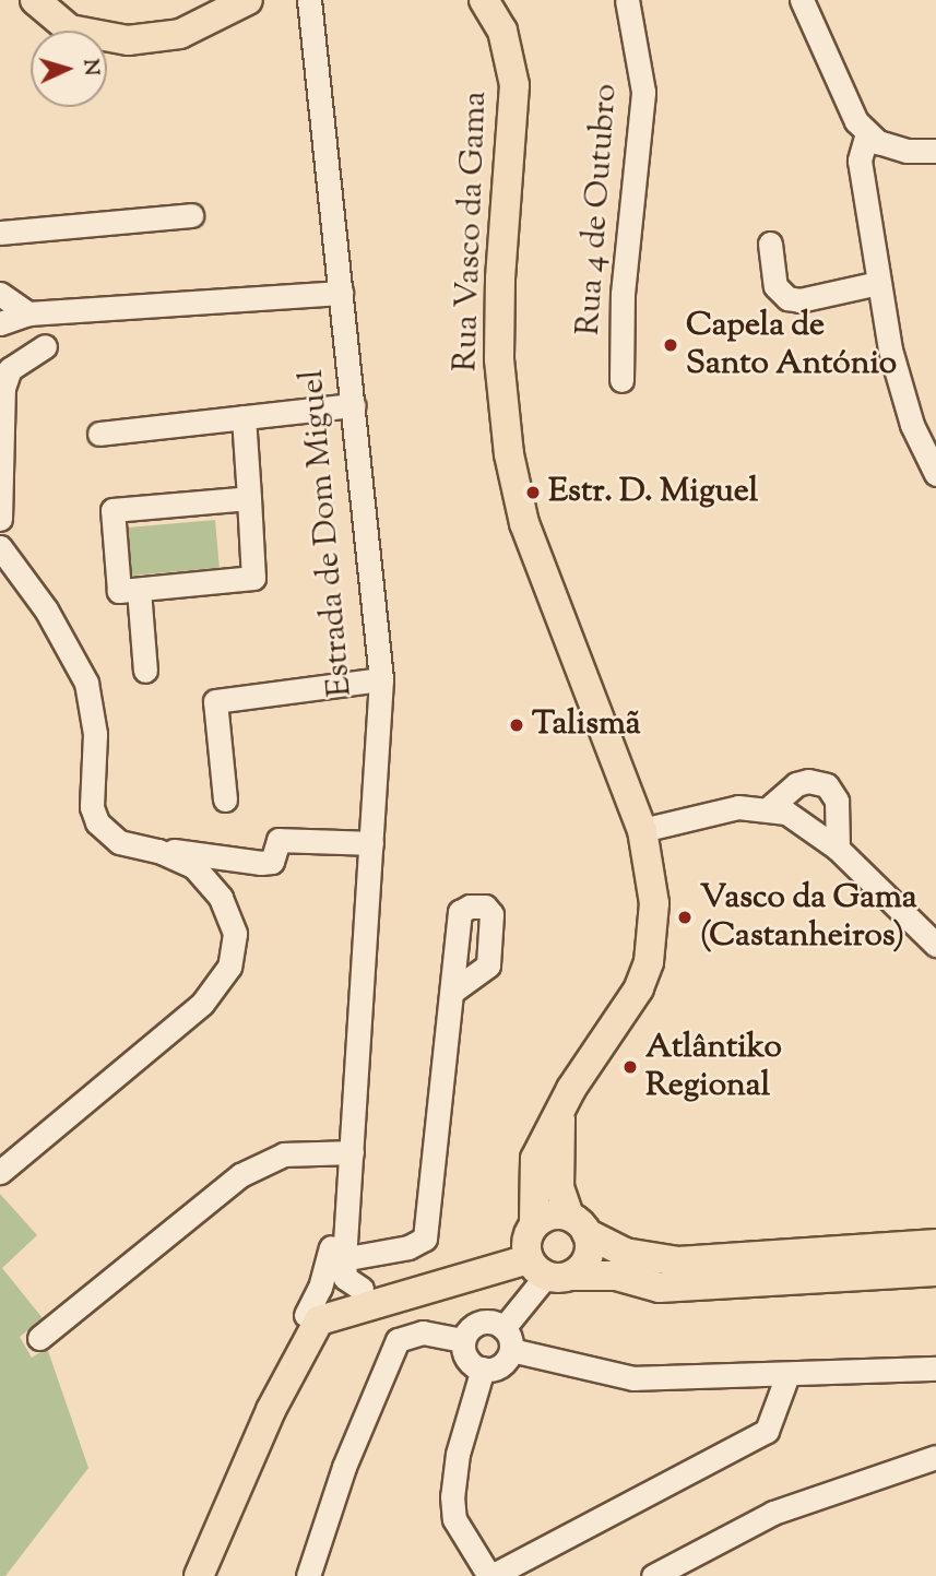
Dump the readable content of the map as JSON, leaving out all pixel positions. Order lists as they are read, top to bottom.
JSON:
{
  "streets": {
    "main road": ["Rua Vasco da Gama", "Estrada de Dom Miguel"],
    "street": ["Rua 4 de Outubro"]
  },
  "crossings": [
    ["Rua Vasco da Gama", "Estrada de Dom Miguel"]
  ],
  "places": [
    "Capela de Santo António",
    "Estr. D. Miguel",
    "Talismã",
    "Vasco da Gama (Castanheiros)",
    "Atlântiko Regional"
  ],
  "north": "right"
}
